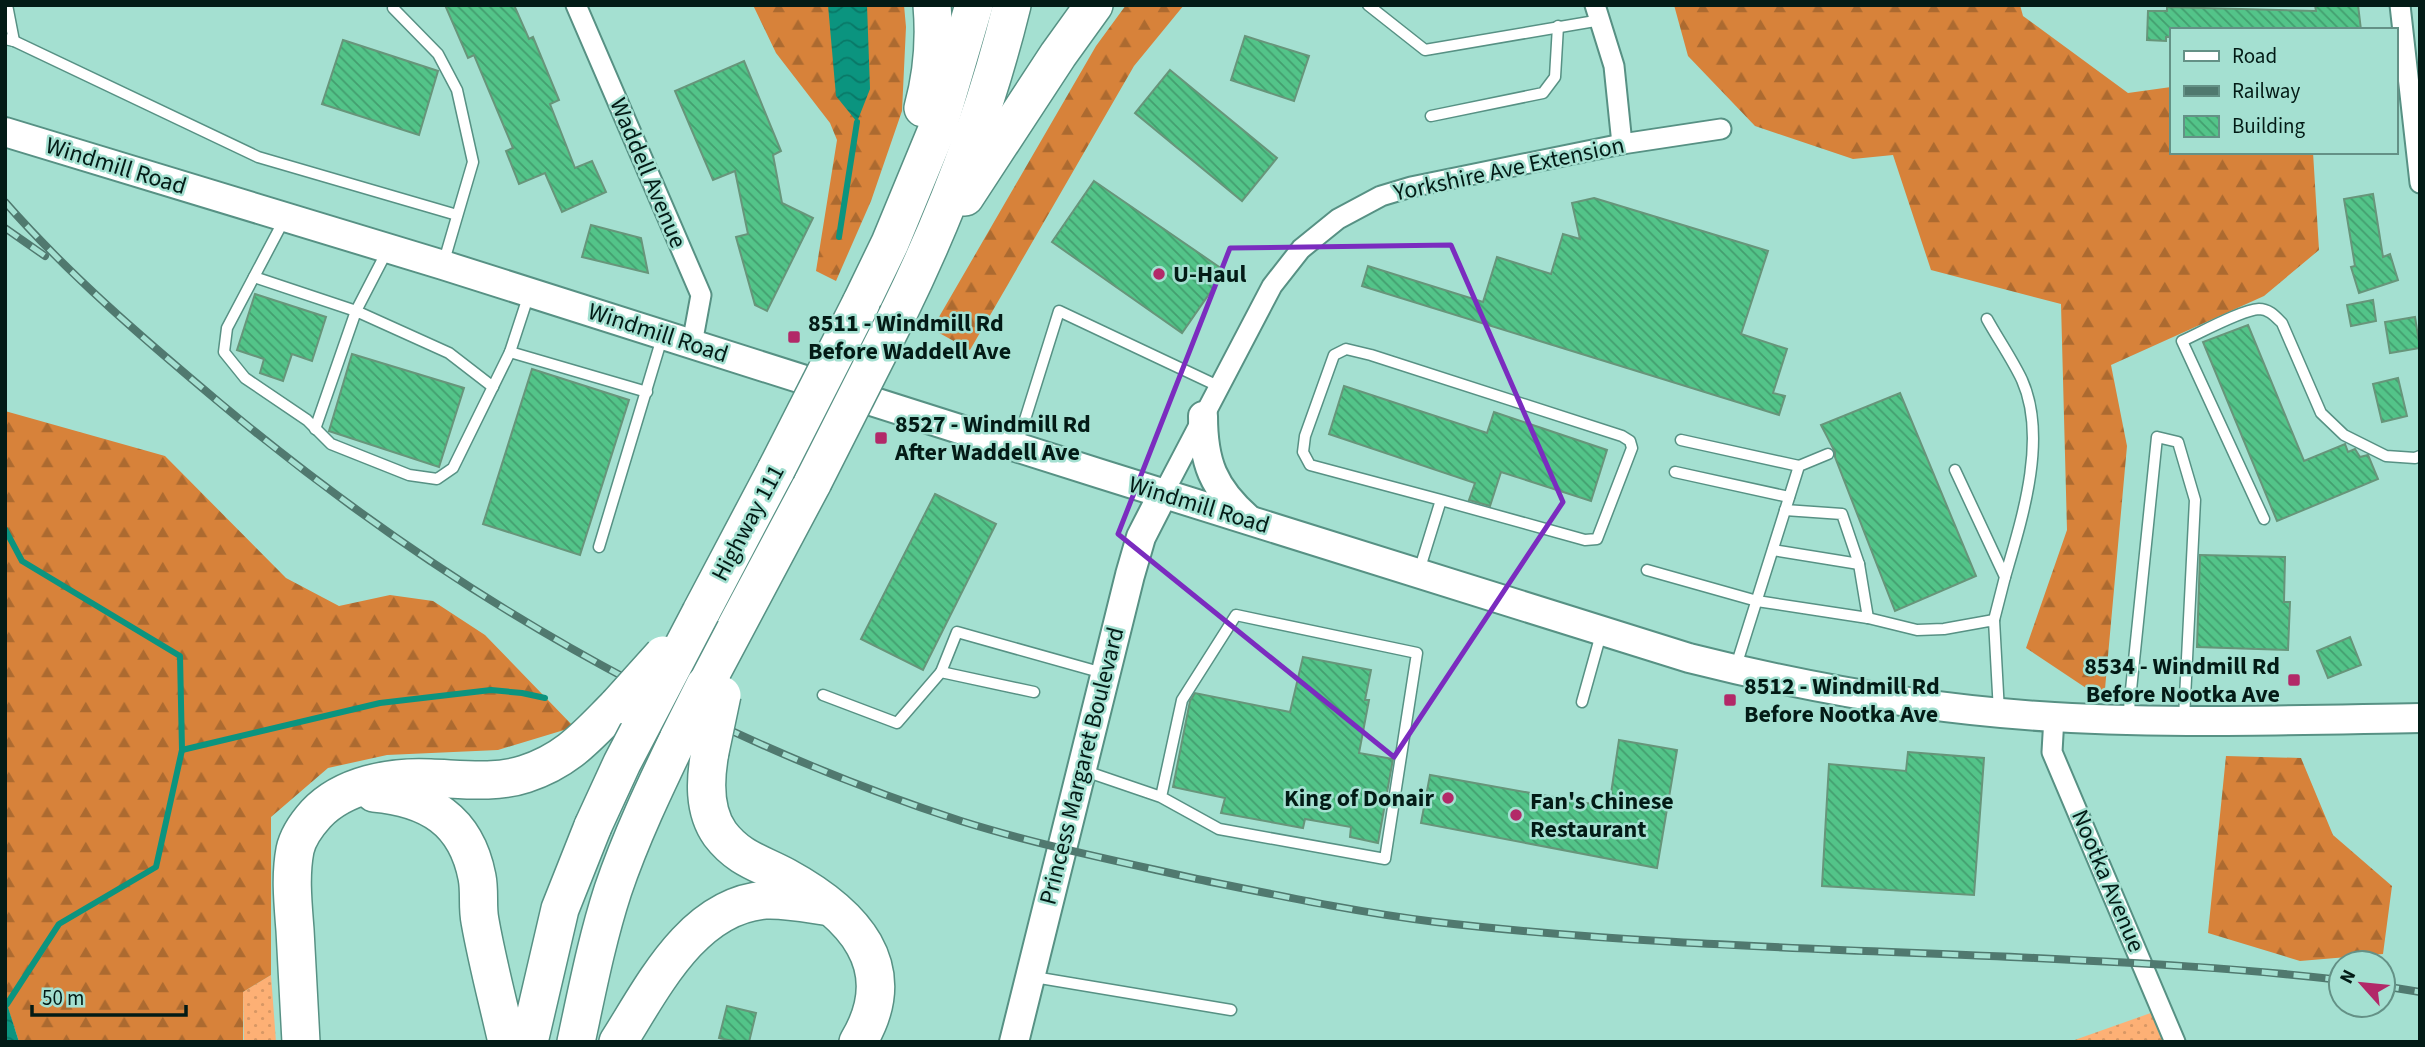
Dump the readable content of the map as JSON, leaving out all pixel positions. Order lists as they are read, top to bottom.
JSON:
{
  "streets": {
    "highway": ["Highway 111"],
    "main road": ["Windmill Road", "Princess Margaret Boulevard"],
    "street": ["Yorkshire Ave Extension", "Waddell Avenue", "Nootka Avenue"]
  },
  "crossings": [
    ["Windmill Road", "Yorkshire Ave Extension"],
    ["Windmill Road", "Waddell Avenue"],
    ["Windmill Road", "Princess Margaret Boulevard"],
    ["Windmill Road", "Nootka Avenue"],
    ["Yorkshire Ave Extension", "Princess Margaret Boulevard"]
  ],
  "places": {
    "other": ["U-Haul", "King of Donair", "Fan's Chinese Restaurant"],
    "transit": [
      "8511 - Windmill Rd Before Waddell Ave",
      "8527 - Windmill Rd After Waddell Ave",
      "8534 - Windmill Rd Before Nootka Ave",
      "8512 - Windmill Rd Before Nootka Ave"
    ]
  },
  "legend": ["Road", "Railway", "Building"],
  "scale_bar": "50 m",
  "north": "top left"
}
